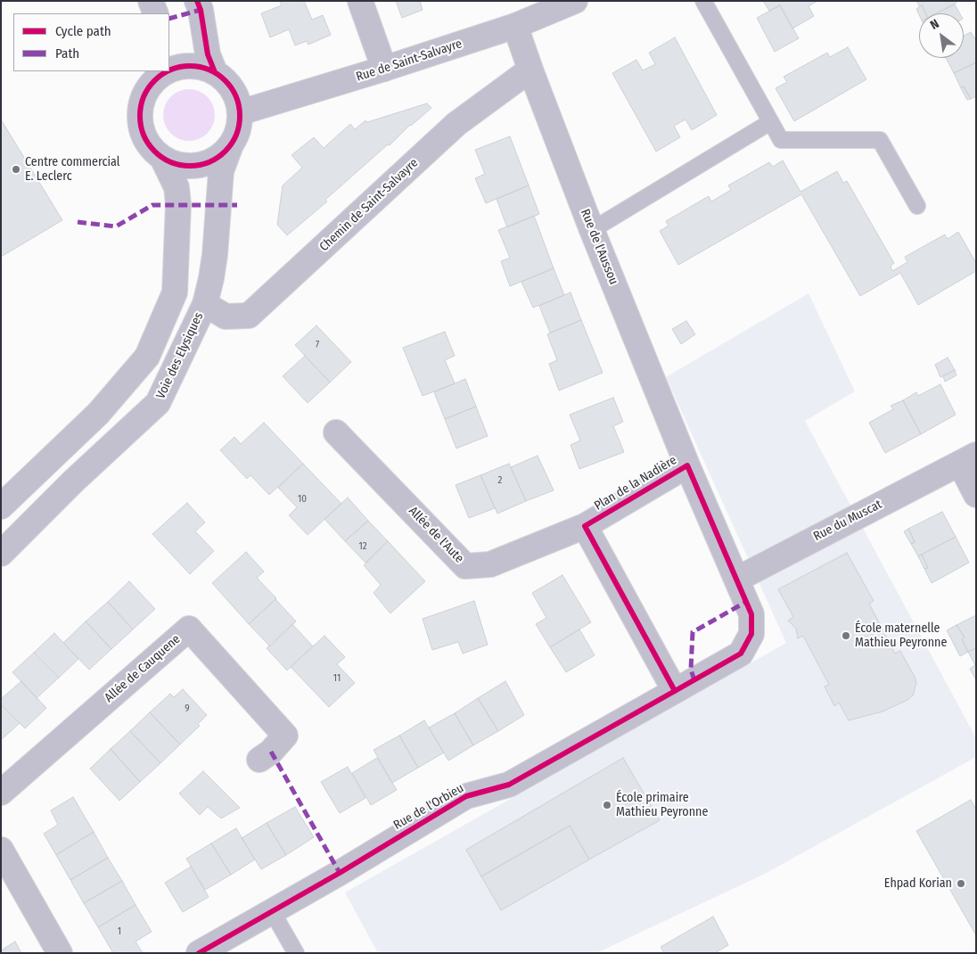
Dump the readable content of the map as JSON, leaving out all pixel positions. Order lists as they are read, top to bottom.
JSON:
{
  "streets": {
    "street": [
      "Rue de Saint-Salvayre",
      "Chemin de Saint-Salvayre",
      "Rue de l'Aussou",
      "Voie des Elysiques",
      "Plan de la Nadière",
      "Rue du Muscat",
      "Allée de l'Aute",
      "Allée de Cauquene",
      "Rue de l'Orbieu"
    ]
  },
  "crossings": [
    ["Rue de Saint-Salvayre", "Rue de l'Aussou"],
    ["Chemin de Saint-Salvayre", "Rue de l'Aussou"],
    ["Chemin de Saint-Salvayre", "Voie des Elysiques"],
    ["Rue de l'Aussou", "Plan de la Nadière"],
    ["Plan de la Nadière", "Rue du Muscat"],
    ["Plan de la Nadière", "Allée de l'Aute"],
    ["Plan de la Nadière", "Rue de l'Orbieu"]
  ],
  "places": [
    "Centre commercial E. Leclerc",
    "École maternelle Mathieu Peyronne",
    "École primaire Mathieu Peyronne",
    "Ehpad Korian"
  ],
  "house_numbers": [
    "7",
    "2",
    "10",
    "12",
    "11",
    "9",
    "1"
  ],
  "legend": ["Cycle path", "Path"],
  "north": "top left"
}
